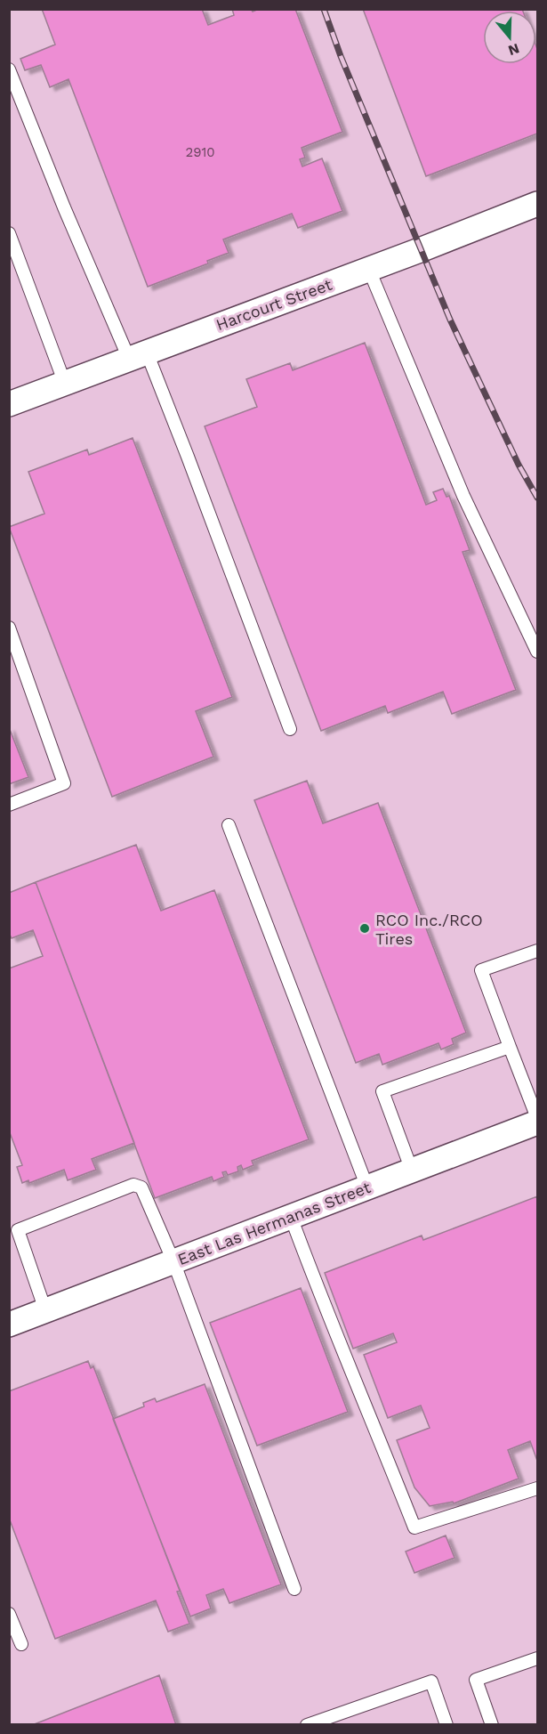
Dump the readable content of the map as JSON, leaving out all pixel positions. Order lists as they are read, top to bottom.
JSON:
{
  "streets": {
    "street": ["Harcourt Street", "East Las Hermanas Street"]
  },
  "places": ["RCO Inc./RCO Tires"],
  "house_numbers": ["2910"],
  "north": "bottom"
}
